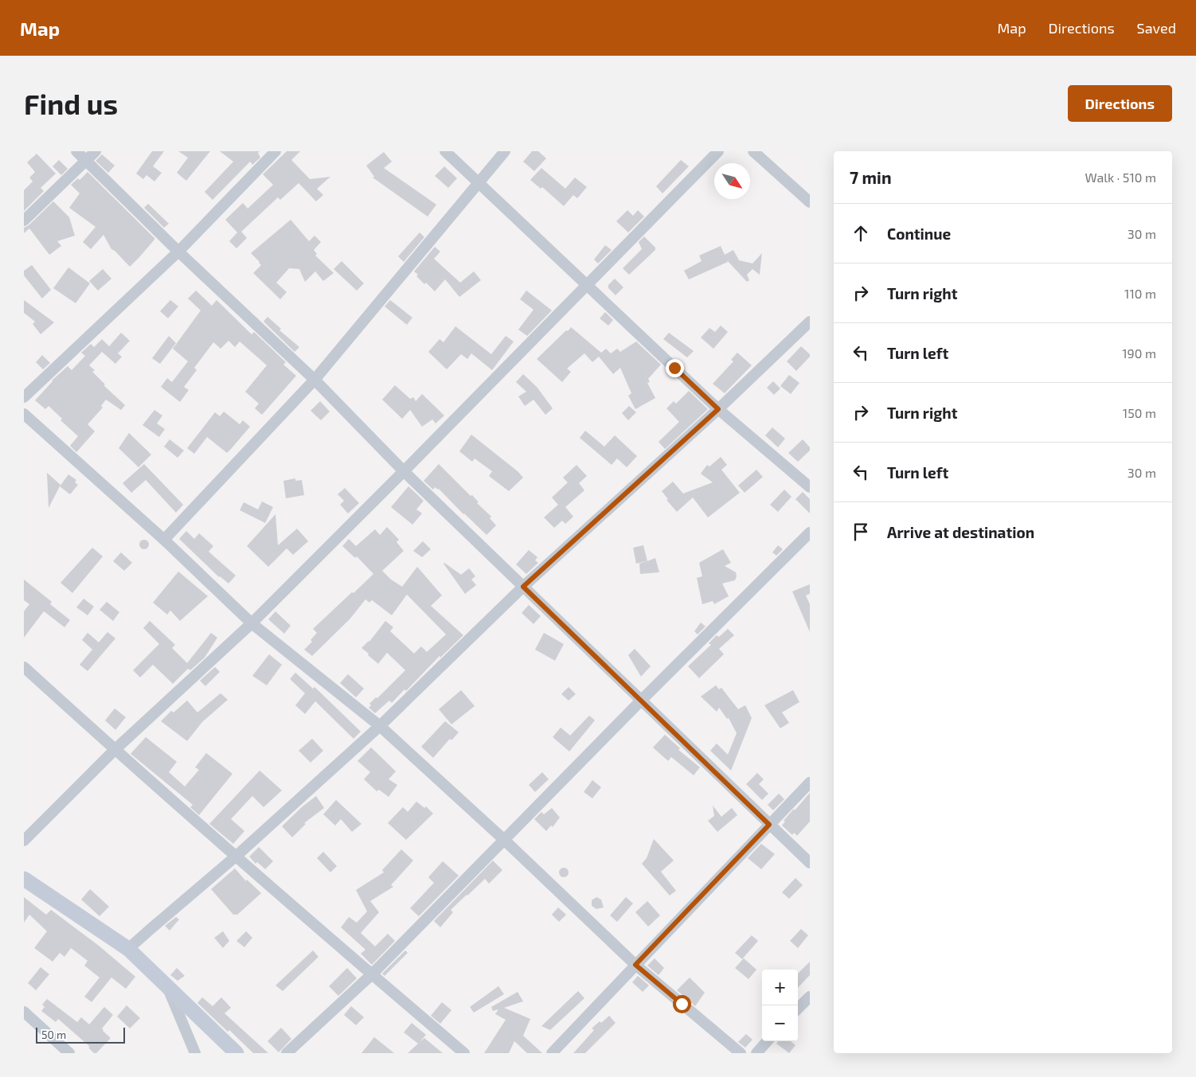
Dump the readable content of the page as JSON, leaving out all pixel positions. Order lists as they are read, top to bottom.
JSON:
{
  "scale_bar": "50 m",
  "north": "bottom right",
  "page": {
    "header": "Map",
    "nav": ["Map", "Directions", "Saved"],
    "buttons": "Directions",
    "title": "Find us",
    "heading": ["7 min", "Walk · 510 m"],
    "list": [
      ["Continue", "30 m"],
      ["Turn right", "110 m"],
      ["Turn left", "190 m"],
      ["Turn right", "150 m"],
      ["Turn left", "30 m"],
      "Arrive at destination"
    ],
    "map_buttons": ["+", "−"],
    "scale": "50 m"
  }
}
